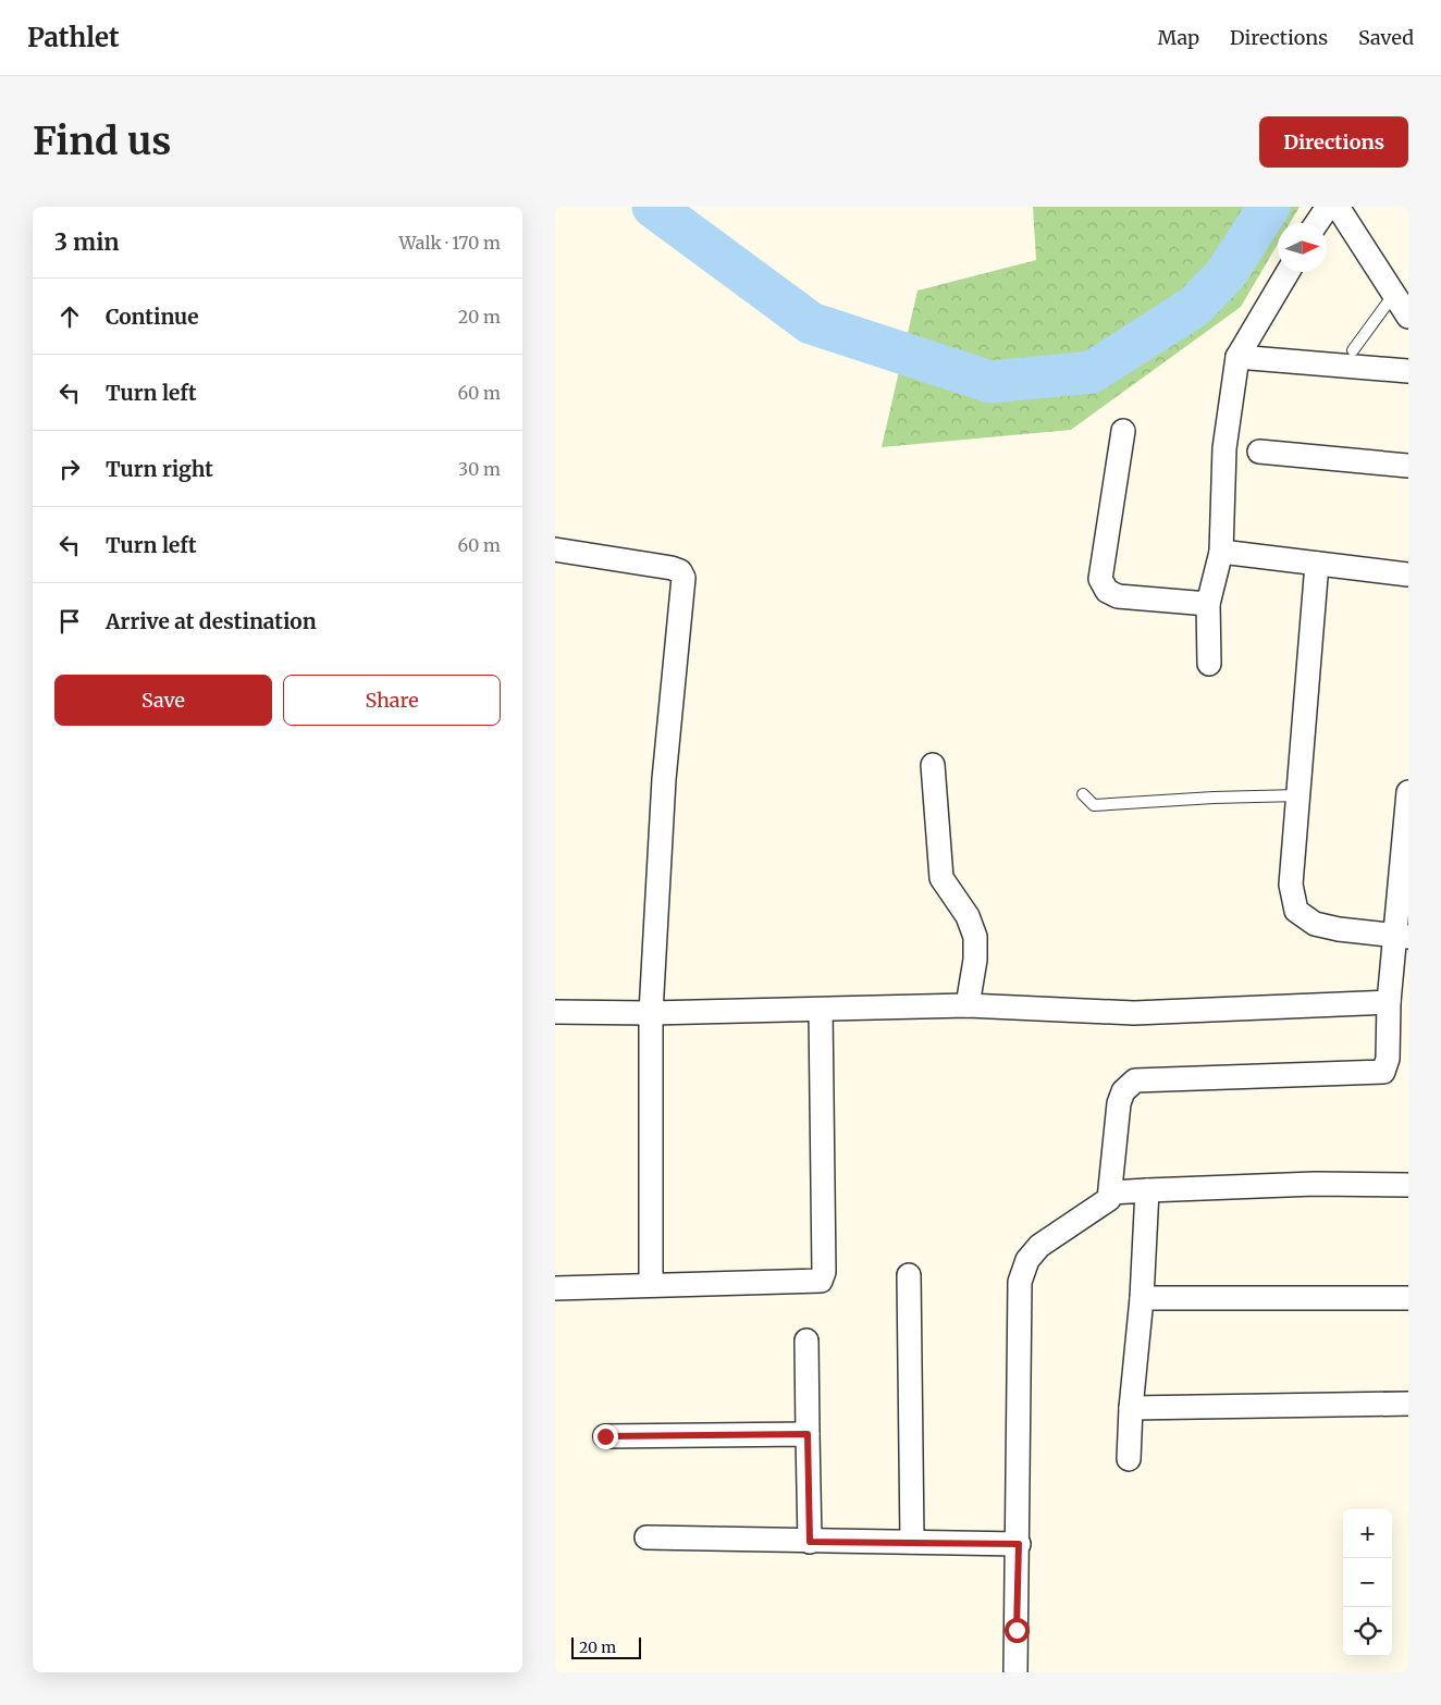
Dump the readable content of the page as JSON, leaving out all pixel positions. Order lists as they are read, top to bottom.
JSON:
{
  "scale_bar": "20 m",
  "north": "right",
  "page": {
    "header": "Pathlet",
    "nav": ["Map", "Directions", "Saved"],
    "buttons": [
      "Directions",
      ["Save", "Share"]
    ],
    "title": "Find us",
    "heading": ["3 min", "Walk · 170 m"],
    "list": [
      ["Continue", "20 m"],
      ["Turn left", "60 m"],
      ["Turn right", "30 m"],
      ["Turn left", "60 m"],
      "Arrive at destination"
    ],
    "map_buttons": ["+", "−"],
    "scale": "20 m"
  }
}
